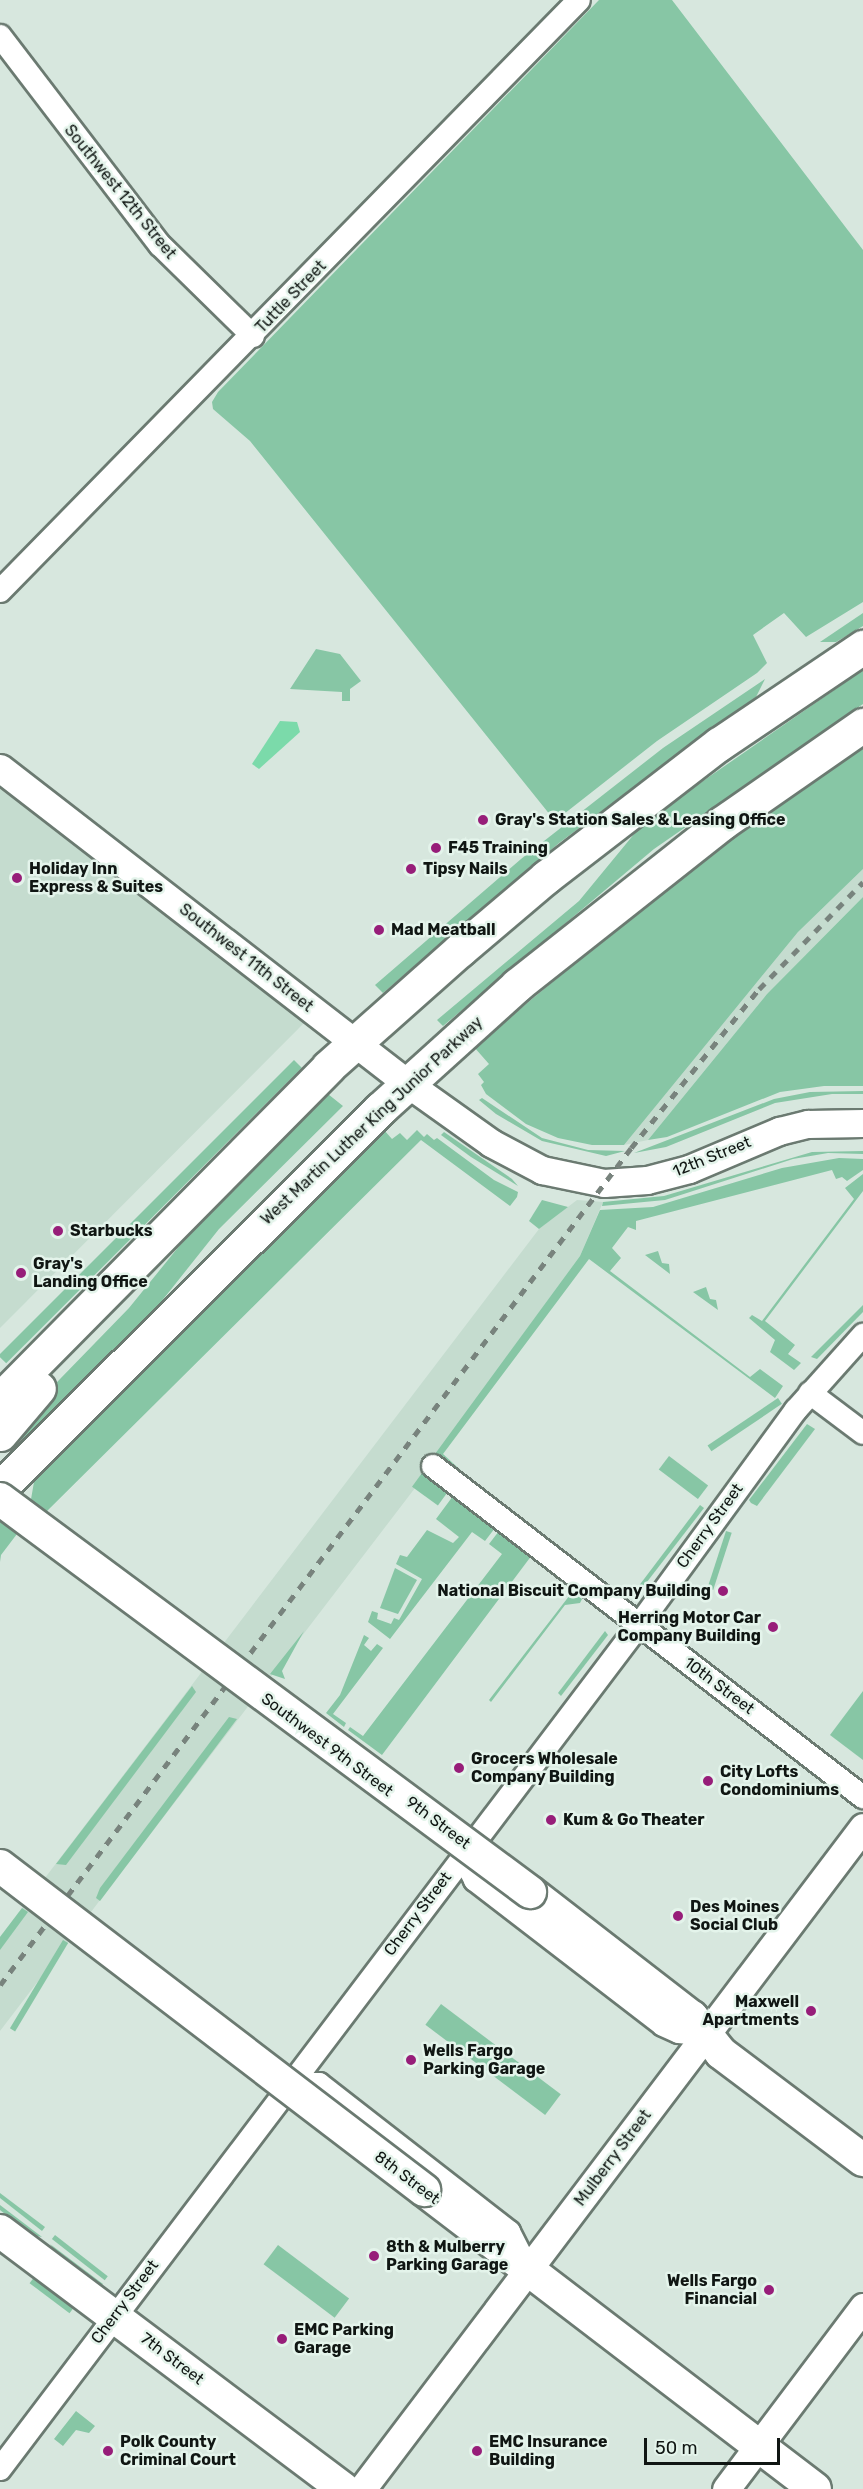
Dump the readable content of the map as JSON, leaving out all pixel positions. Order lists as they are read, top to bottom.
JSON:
{
  "streets": {
    "main road": [
      "West Martin Luther King Junior Parkway",
      "9th Street",
      "8th Street",
      "7th Street"
    ],
    "street": [
      "Southwest 12th Street",
      "Tuttle Street",
      "Southwest 11th Street",
      "12th Street",
      "Cherry Street",
      "10th Street",
      "Southwest 9th Street",
      "Mulberry Street"
    ]
  },
  "crossings": [
    ["Southwest 12th Street", "Tuttle Street"],
    ["Southwest 11th Street", "West Martin Luther King Junior Parkway"],
    ["Southwest 11th Street", "12th Street"],
    ["West Martin Luther King Junior Parkway", "12th Street"],
    ["West Martin Luther King Junior Parkway", "Southwest 9th Street"],
    ["West Martin Luther King Junior Parkway", "9th Street"],
    ["Cherry Street", "10th Street"],
    ["Cherry Street", "Southwest 9th Street"],
    ["Cherry Street", "7th Street"],
    ["Southwest 9th Street", "9th Street"],
    ["9th Street", "Mulberry Street"],
    ["Mulberry Street", "8th Street"]
  ],
  "places": [
    "Gray's Station Sales & Leasing Office",
    "F45 Training",
    "Tipsy Nails",
    "Holiday Inn Express & Suites",
    "Mad Meatball",
    "Starbucks",
    "Gray's Landing Office",
    "National Biscuit Company Building",
    "Herring Motor Car Company Building",
    "Grocers Wholesale Company Building",
    "City Lofts Condominiums",
    "Kum & Go Theater",
    "Des Moines Social Club",
    "Maxwell Apartments",
    "Wells Fargo Parking Garage",
    "8th & Mulberry Parking Garage",
    "Wells Fargo Financial",
    "EMC Parking Garage",
    "Polk County Criminal Court",
    "EMC Insurance Building"
  ],
  "scale_bar": "50 m"
}
